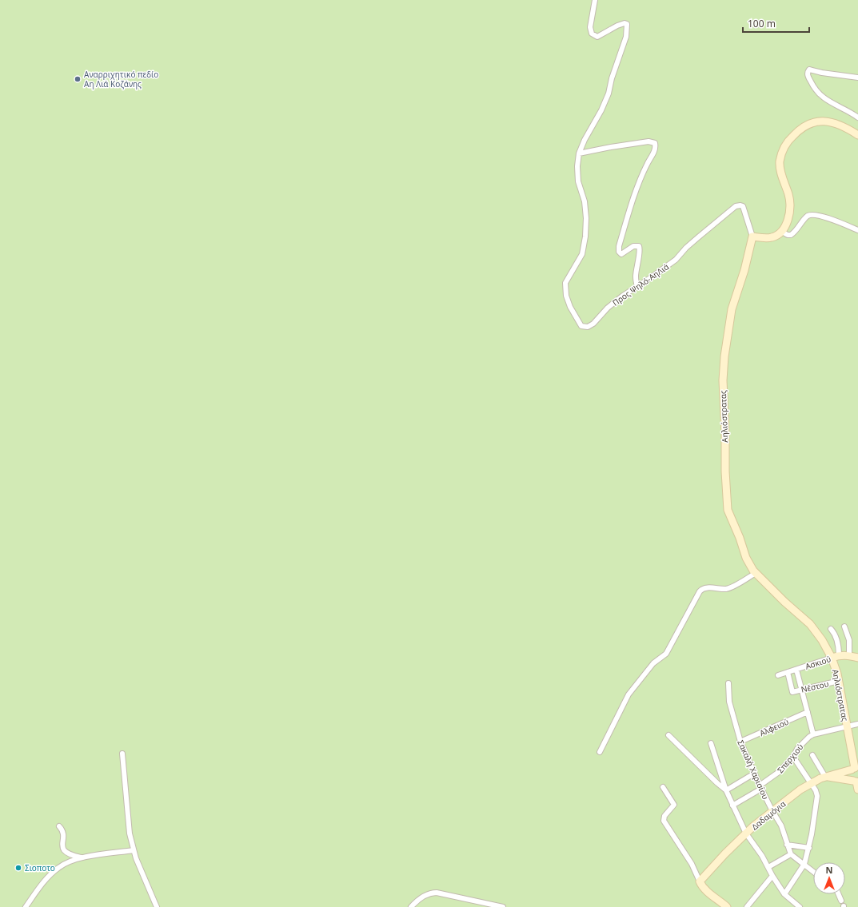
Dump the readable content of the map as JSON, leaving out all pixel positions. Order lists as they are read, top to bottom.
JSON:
{
  "streets": {
    "street": [
      "Προς Ψηλό-ΑηΛιά",
      "Αηλιόστρατας",
      "Ασκιού",
      "Νέστου",
      "Αλφειού",
      "Σπερχιού",
      "Σακαλή Χαρισίου",
      "Δαδαμόγια"
    ]
  },
  "crossings": [
    ["Προς Ψηλό-ΑηΛιά", "Αηλιόστρατας"],
    ["Αηλιόστρατας", "Ασκιού"],
    ["Αηλιόστρατας", "Νέστου"],
    ["Αηλιόστρατας", "Σπερχιού"],
    ["Αηλιόστρατας", "Δαδαμόγια"],
    ["Ασκιού", "Νέστου"],
    ["Αλφειού", "Σακαλή Χαρισίου"],
    ["Σπερχιού", "Σακαλή Χαρισίου"],
    ["Σακαλή Χαρισίου", "Δαδαμόγια"]
  ],
  "places": ["Αναρριχητικό πεδίο Αη Λιά Κοζάνης", "Σιοποτο"],
  "scale_bar": "100 m",
  "north": "top"
}
